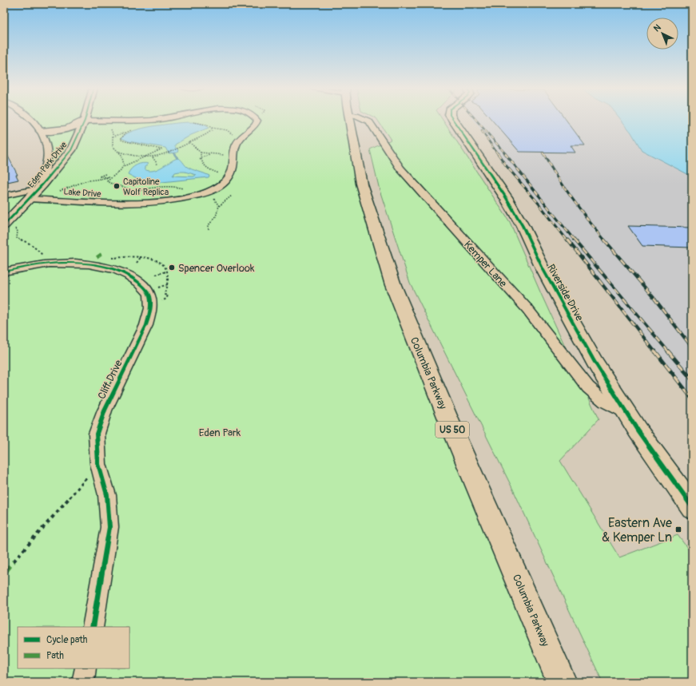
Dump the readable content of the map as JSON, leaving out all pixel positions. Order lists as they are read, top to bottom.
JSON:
{
  "streets": {
    "main road": ["Riverside Drive", "Columbia Parkway", "US 50"],
    "street": [
      "Eden Park Drive",
      "Lake Drive",
      "Kemper Lane",
      "Cliff Drive"
    ]
  },
  "crossings": [
    ["Eden Park Drive", "Lake Drive"],
    ["Kemper Lane", "Riverside Drive"]
  ],
  "parks": ["Eden Park"],
  "places": {
    "other": ["Capitoline Wolf Replica", "Spencer Overlook"],
    "transit": ["Eastern Ave & Kemper Ln"]
  },
  "legend": ["Cycle path", "Path"],
  "north": "top left"
}
